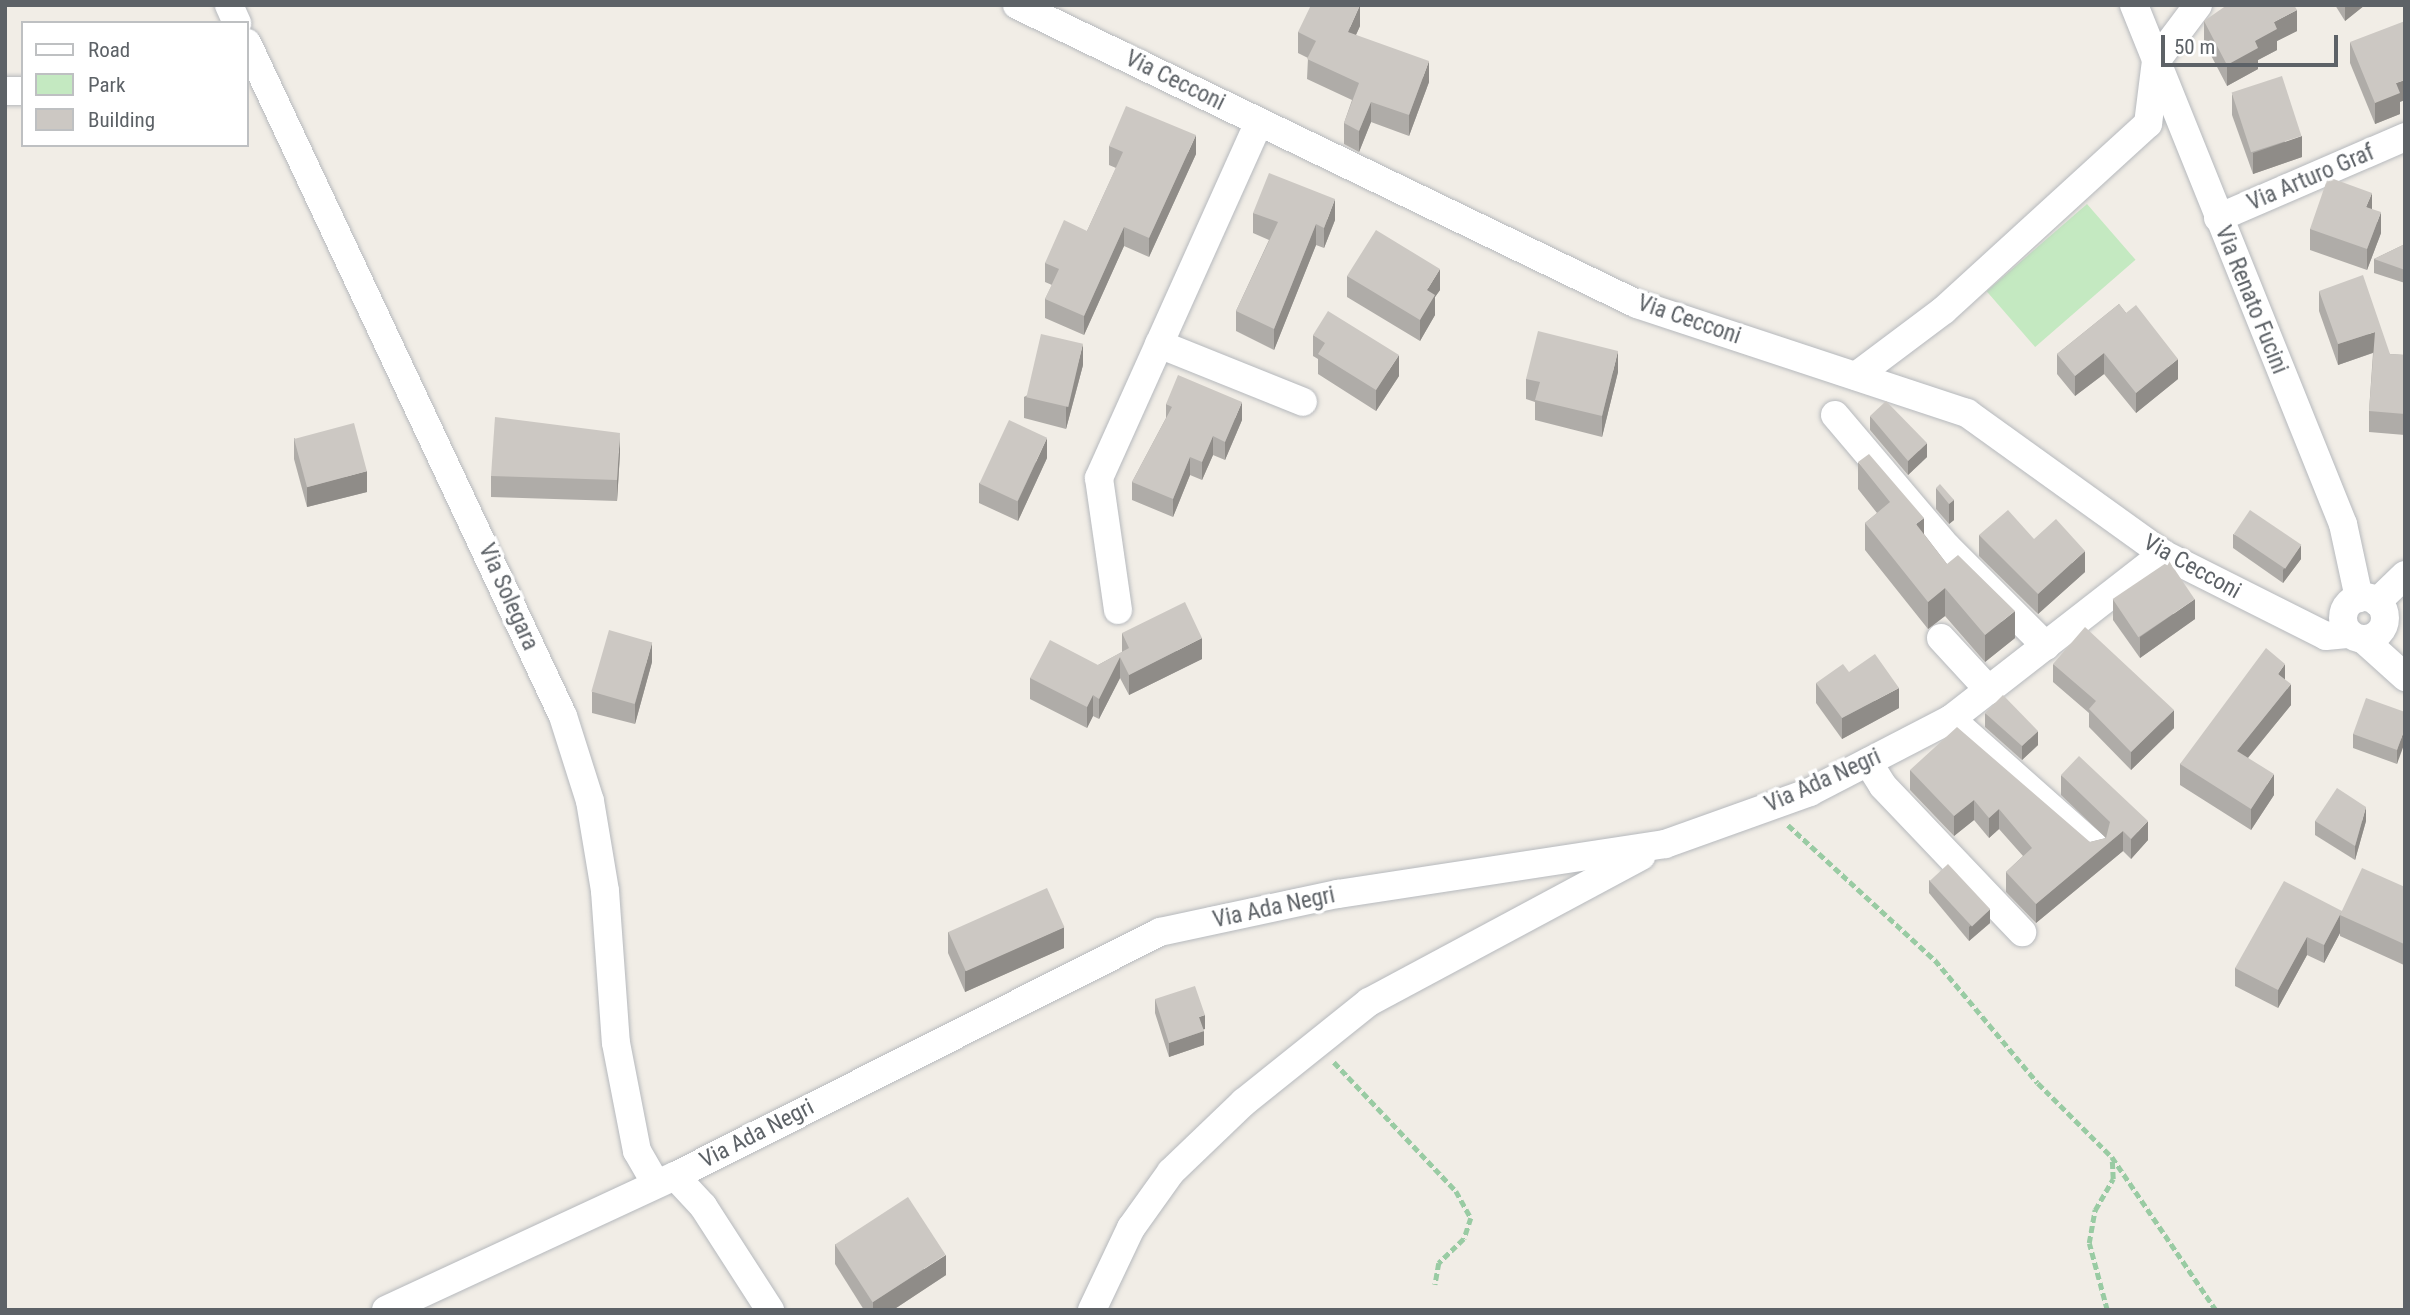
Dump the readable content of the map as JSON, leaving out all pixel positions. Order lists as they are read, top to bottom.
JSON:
{
  "streets": {
    "street": [
      "Via Cecconi",
      "Via Arturo Graf",
      "Via Renato Fucini",
      "Via Solegara",
      "Via Ada Negri"
    ]
  },
  "crossings": [
    ["Via Cecconi", "Via Ada Negri"],
    ["Via Arturo Graf", "Via Renato Fucini"],
    ["Via Solegara", "Via Ada Negri"]
  ],
  "legend": ["Road", "Park", "Building"],
  "scale_bar": "50 m"
}
